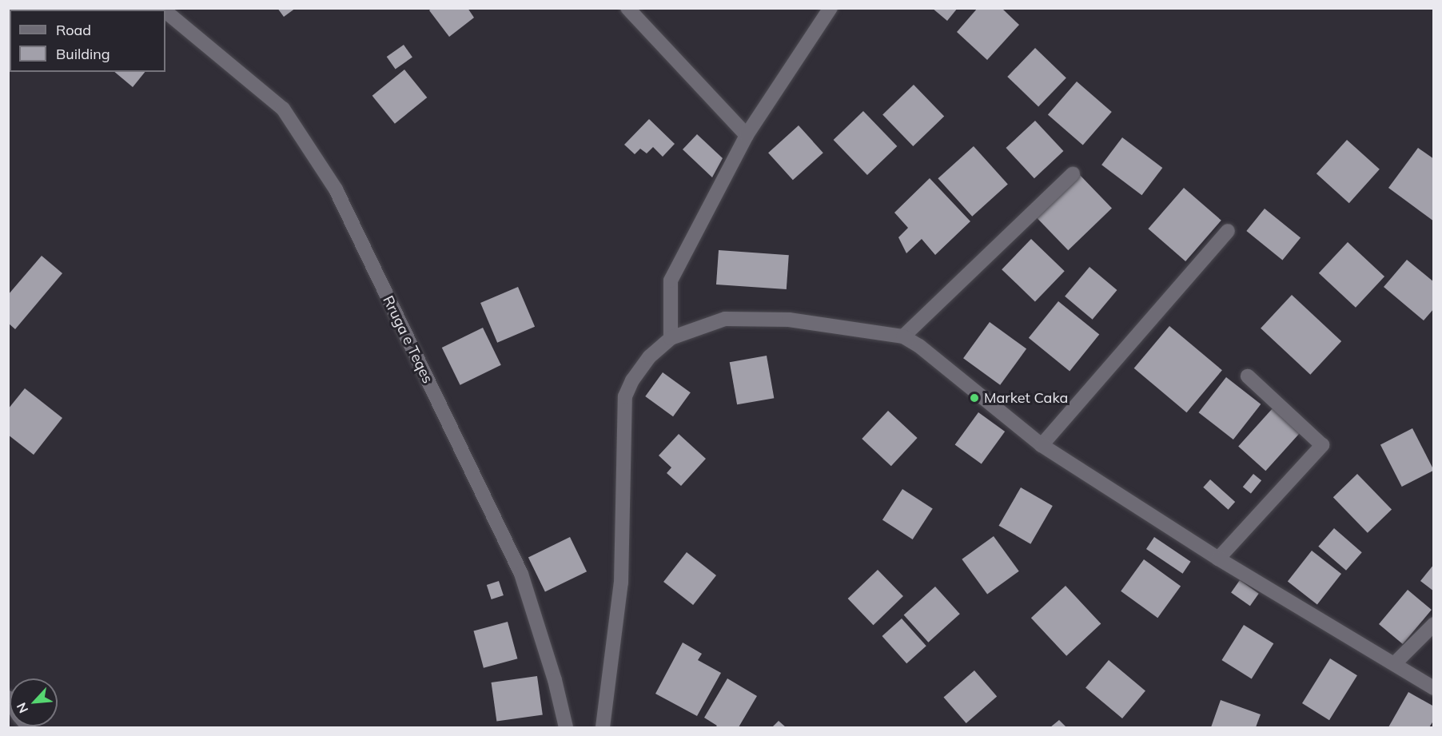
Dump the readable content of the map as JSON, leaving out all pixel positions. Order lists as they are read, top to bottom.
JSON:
{
  "streets": {
    "street": ["Rruga e Teqes"]
  },
  "places": ["Market Caka"],
  "legend": ["Road", "Building"],
  "north": "bottom left"
}
